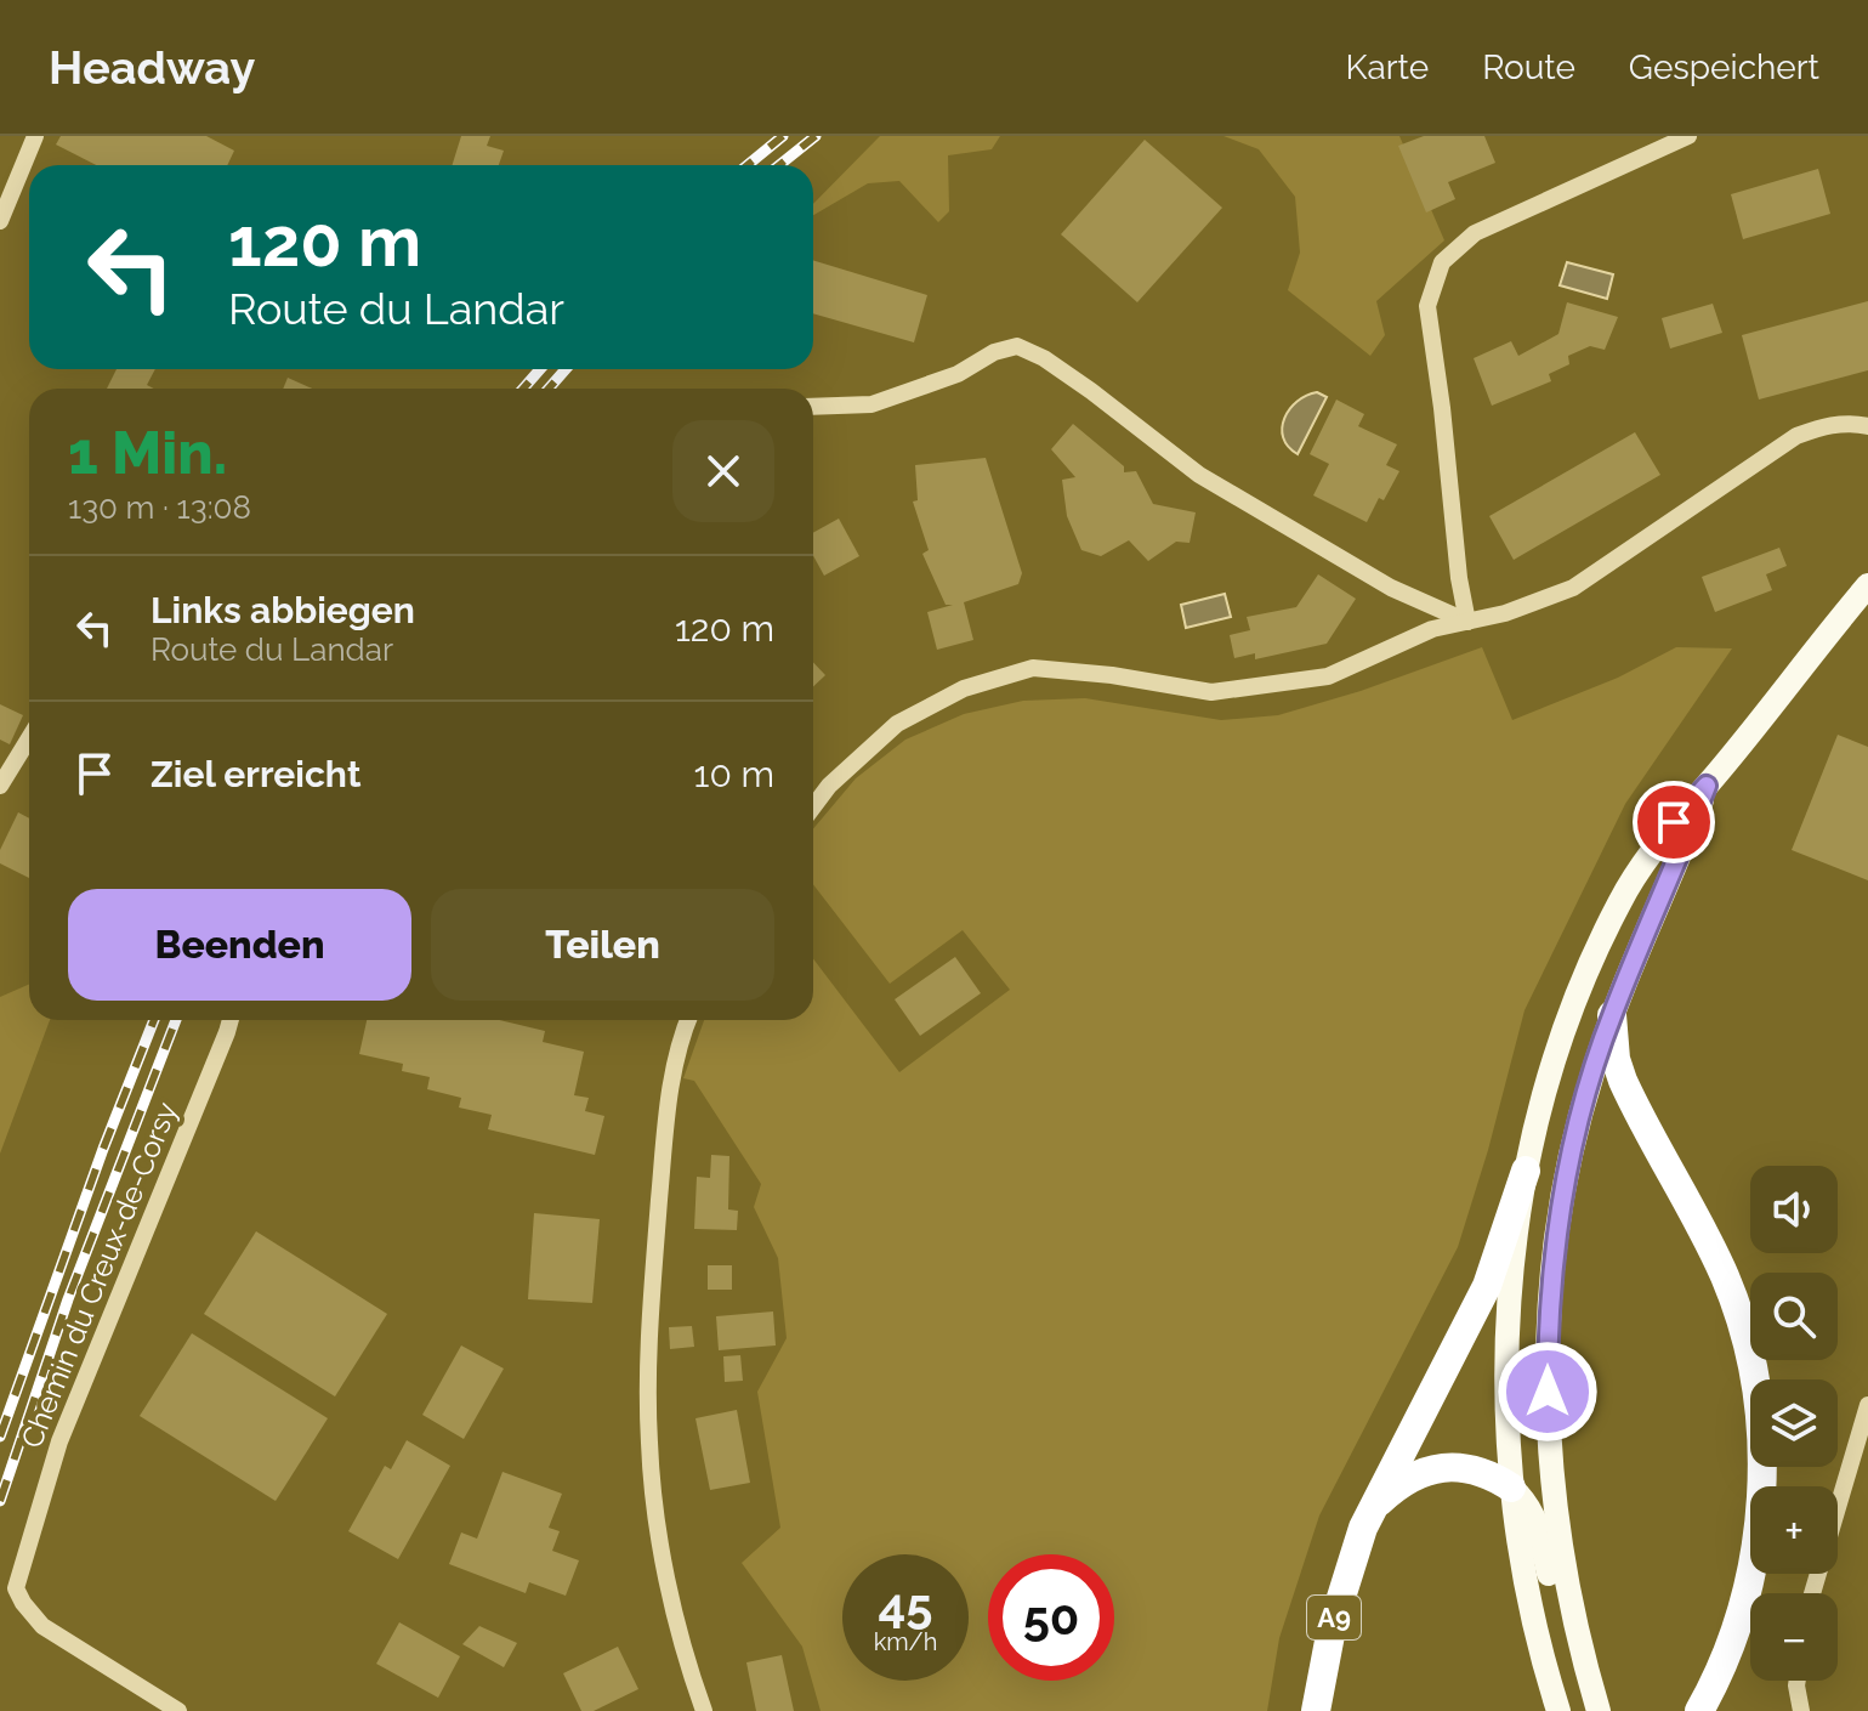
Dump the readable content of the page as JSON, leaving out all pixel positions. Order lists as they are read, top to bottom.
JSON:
{
  "streets": {
    "highway": ["A9"],
    "street": ["Chemin du Creux-de-Corsy"]
  },
  "page": {
    "header": "Headway",
    "nav": ["Karte", "Route", "Gespeichert"],
    "turn": ["120 m", "Route du Landar"],
    "heading": ["1 Min.", "130 m · 13:08"],
    "list": [
      {
        "name": "Links abbiegen",
        "note": "Route du Landar",
        "value": "120 m"
      },
      {
        "name": "Ziel erreicht",
        "value": "10 m"
      }
    ],
    "buttons": ["Beenden", "Teilen"],
    "map_buttons": ["+", "−"],
    "speed": "45 km/h",
    "limit": "50"
  }
}
